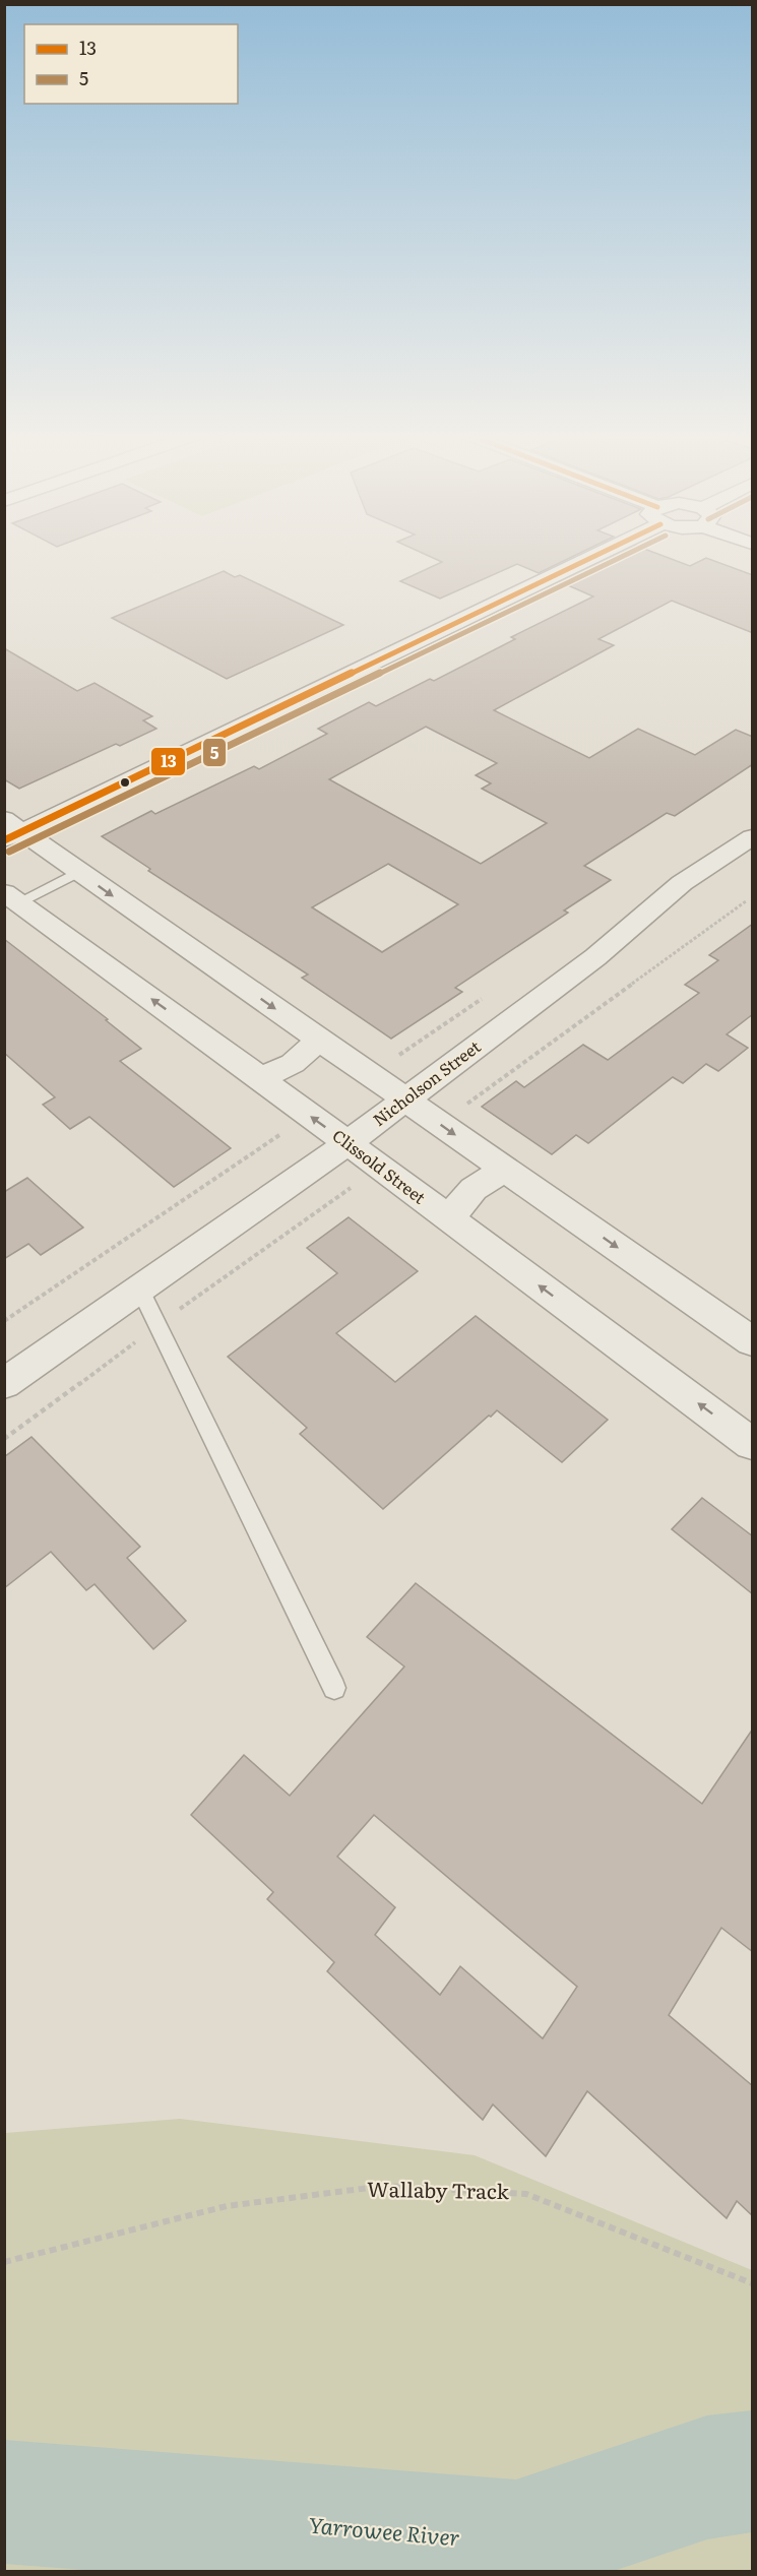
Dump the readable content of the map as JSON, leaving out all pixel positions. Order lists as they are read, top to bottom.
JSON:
{
  "streets": {
    "street": ["Nicholson Street", "Clissold Street"],
    "path": ["Wallaby Track"]
  },
  "crossings": [
    ["Nicholson Street", "Clissold Street"]
  ],
  "water": ["Yarrowee River"],
  "lines": ["transit line 13", "transit line 5"],
  "legend": ["13", "5"]
}
